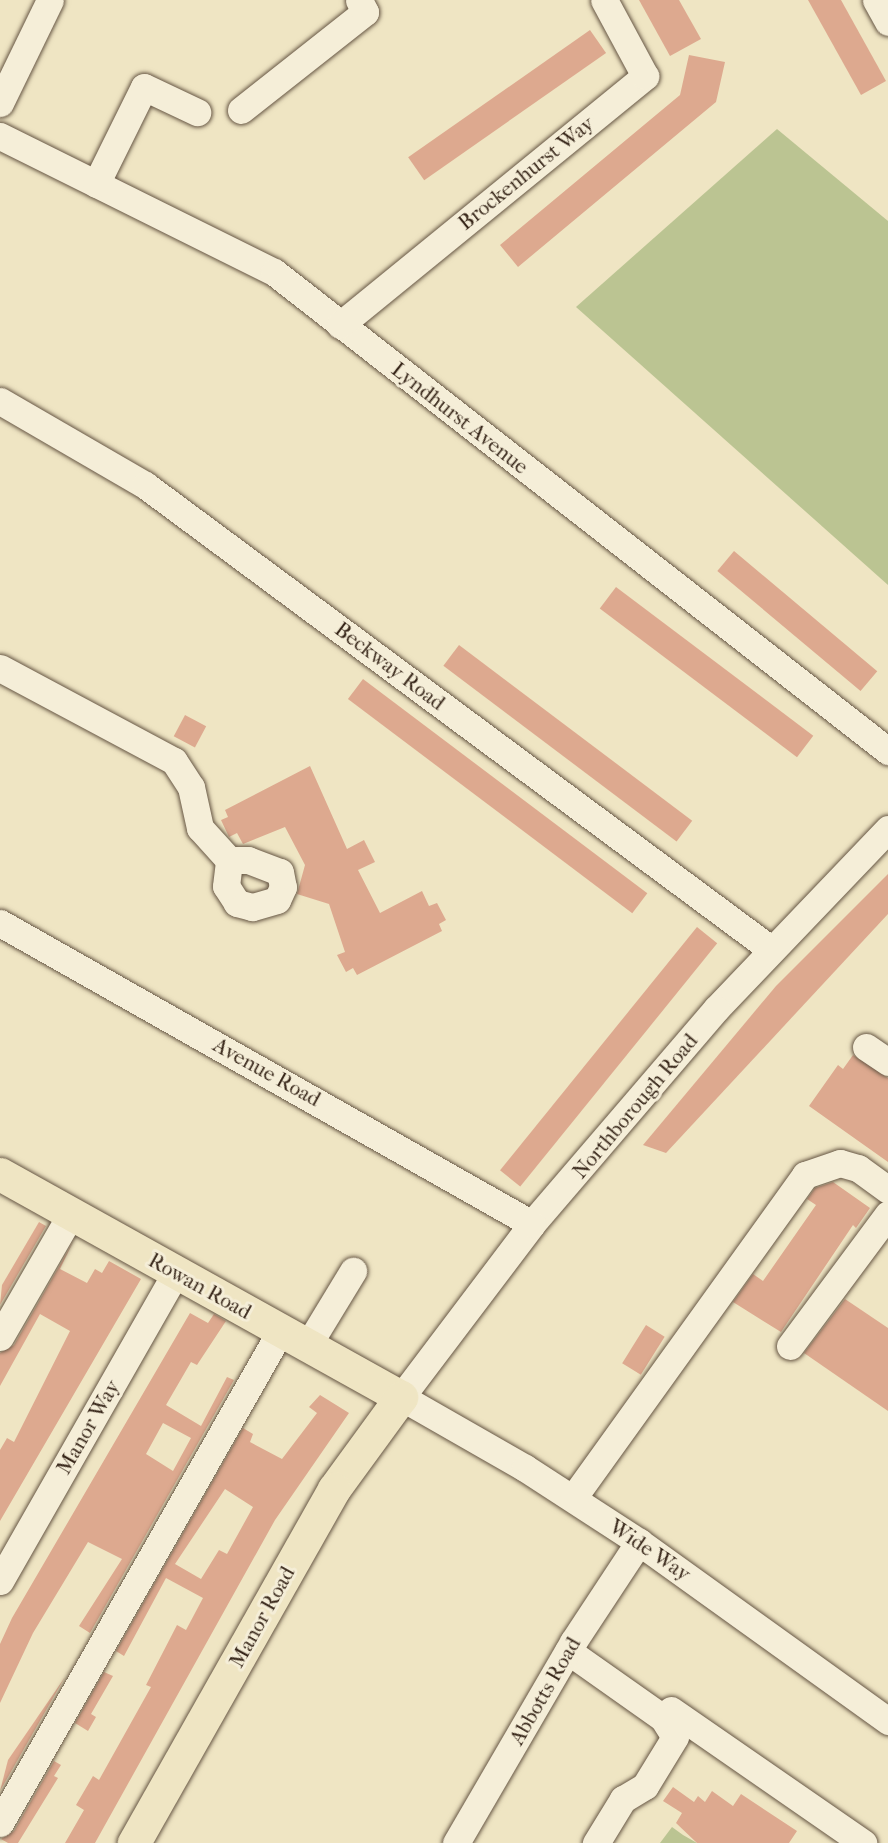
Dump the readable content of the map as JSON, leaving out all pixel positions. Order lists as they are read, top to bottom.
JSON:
{
  "streets": {
    "main road": ["Rowan Road", "Manor Road"],
    "street": [
      "Brockenhurst Way",
      "Lyndhurst Avenue",
      "Beckway Road",
      "Avenue Road",
      "Northborough Road",
      "Manor Way",
      "Wide Way",
      "Abbotts Road"
    ]
  },
  "crossings": [
    ["Brockenhurst Way", "Lyndhurst Avenue"],
    ["Beckway Road", "Northborough Road"],
    ["Avenue Road", "Northborough Road"],
    ["Northborough Road", "Rowan Road"],
    ["Northborough Road", "Wide Way"],
    ["Northborough Road", "Manor Road"],
    ["Rowan Road", "Manor Way"],
    ["Rowan Road", "Wide Way"],
    ["Rowan Road", "Manor Road"],
    ["Wide Way", "Manor Road"],
    ["Wide Way", "Abbotts Road"]
  ]
}
